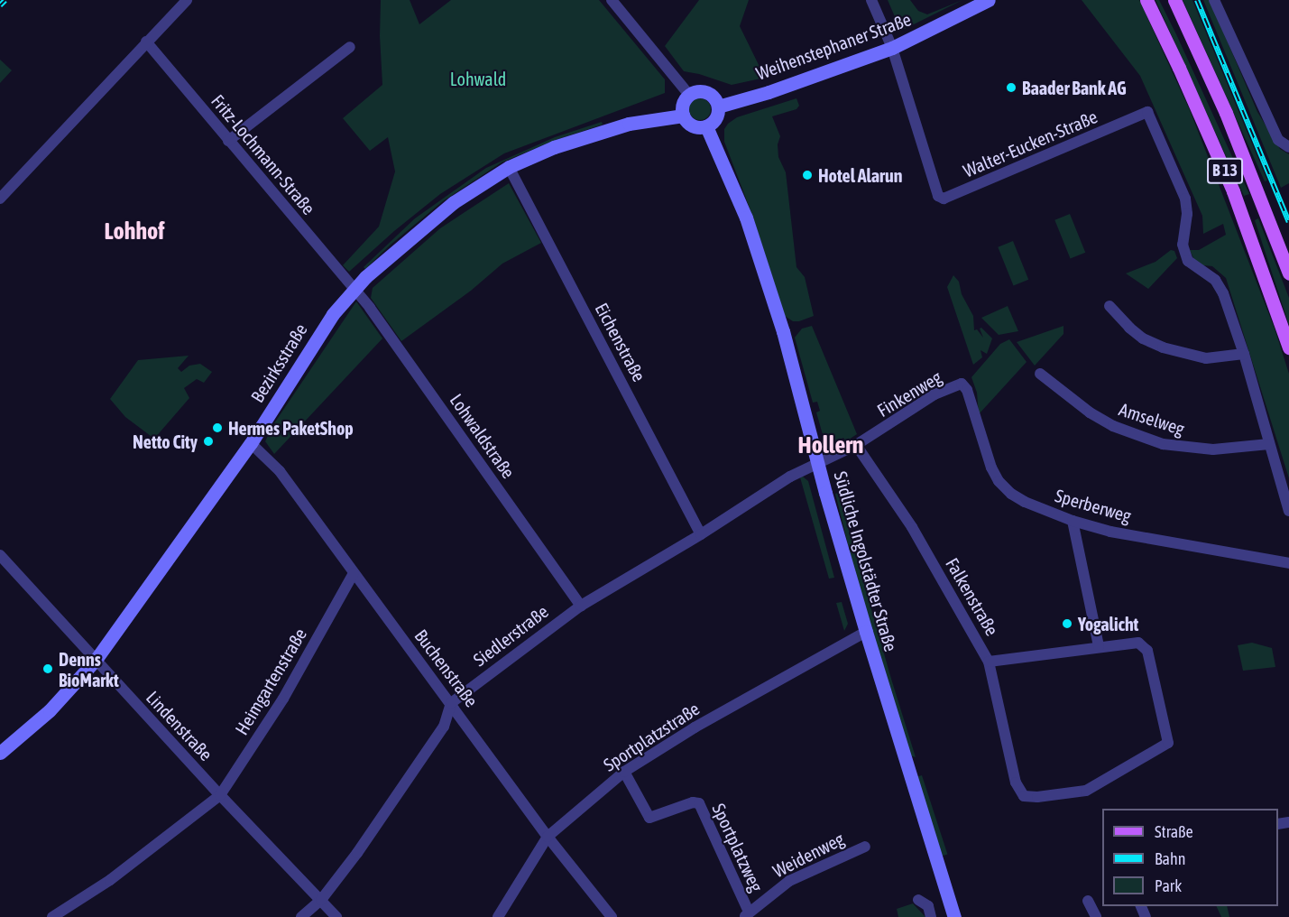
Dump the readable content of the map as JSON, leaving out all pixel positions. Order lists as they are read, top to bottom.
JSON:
{
  "streets": {
    "main road": ["B 13"],
    "street": [
      "Weihenstephaner Straße",
      "Walter-Eucken-Straße",
      "Fritz-Lochmann-Straße",
      "Eichenstraße",
      "Bezirksstraße",
      "Finkenweg",
      "Amselweg",
      "Lohwaldstraße",
      "Sperberweg",
      "Südliche Ingolstädter Straße",
      "Falkenstraße",
      "Siedlerstraße",
      "Buchenstraße",
      "Heimgartenstraße",
      "Lindenstraße",
      "Sportplatzstraße",
      "Sportplatzweg",
      "Weidenweg"
    ]
  },
  "crossings": [
    ["Weihenstephaner Straße", "Walter-Eucken-Straße"],
    ["Weihenstephaner Straße", "Bezirksstraße"],
    ["Weihenstephaner Straße", "Südliche Ingolstädter Straße"],
    ["Walter-Eucken-Straße", "Amselweg"],
    ["Fritz-Lochmann-Straße", "Bezirksstraße"],
    ["Fritz-Lochmann-Straße", "Lohwaldstraße"],
    ["Eichenstraße", "Bezirksstraße"],
    ["Eichenstraße", "Siedlerstraße"],
    ["Bezirksstraße", "Lohwaldstraße"],
    ["Bezirksstraße", "Südliche Ingolstädter Straße"],
    ["Bezirksstraße", "Buchenstraße"],
    ["Bezirksstraße", "Lindenstraße"],
    ["Finkenweg", "Sperberweg"],
    ["Finkenweg", "Südliche Ingolstädter Straße"],
    ["Finkenweg", "Falkenstraße"],
    ["Finkenweg", "Siedlerstraße"],
    ["Lohwaldstraße", "Siedlerstraße"],
    ["Südliche Ingolstädter Straße", "Siedlerstraße"],
    ["Südliche Ingolstädter Straße", "Sportplatzstraße"],
    ["Siedlerstraße", "Buchenstraße"],
    ["Buchenstraße", "Heimgartenstraße"],
    ["Buchenstraße", "Sportplatzstraße"],
    ["Heimgartenstraße", "Lindenstraße"],
    ["Sportplatzstraße", "Sportplatzweg"],
    ["Sportplatzweg", "Weidenweg"]
  ],
  "districts": ["Lohhof", "Hollern"],
  "parks": ["Lohwald"],
  "places": [
    "Baader Bank AG",
    "Hotel Alarun",
    "Hermes PaketShop",
    "Netto City",
    "Yogalicht",
    "Denns BioMarkt"
  ],
  "legend": ["Straße", "Bahn", "Park"]
}
